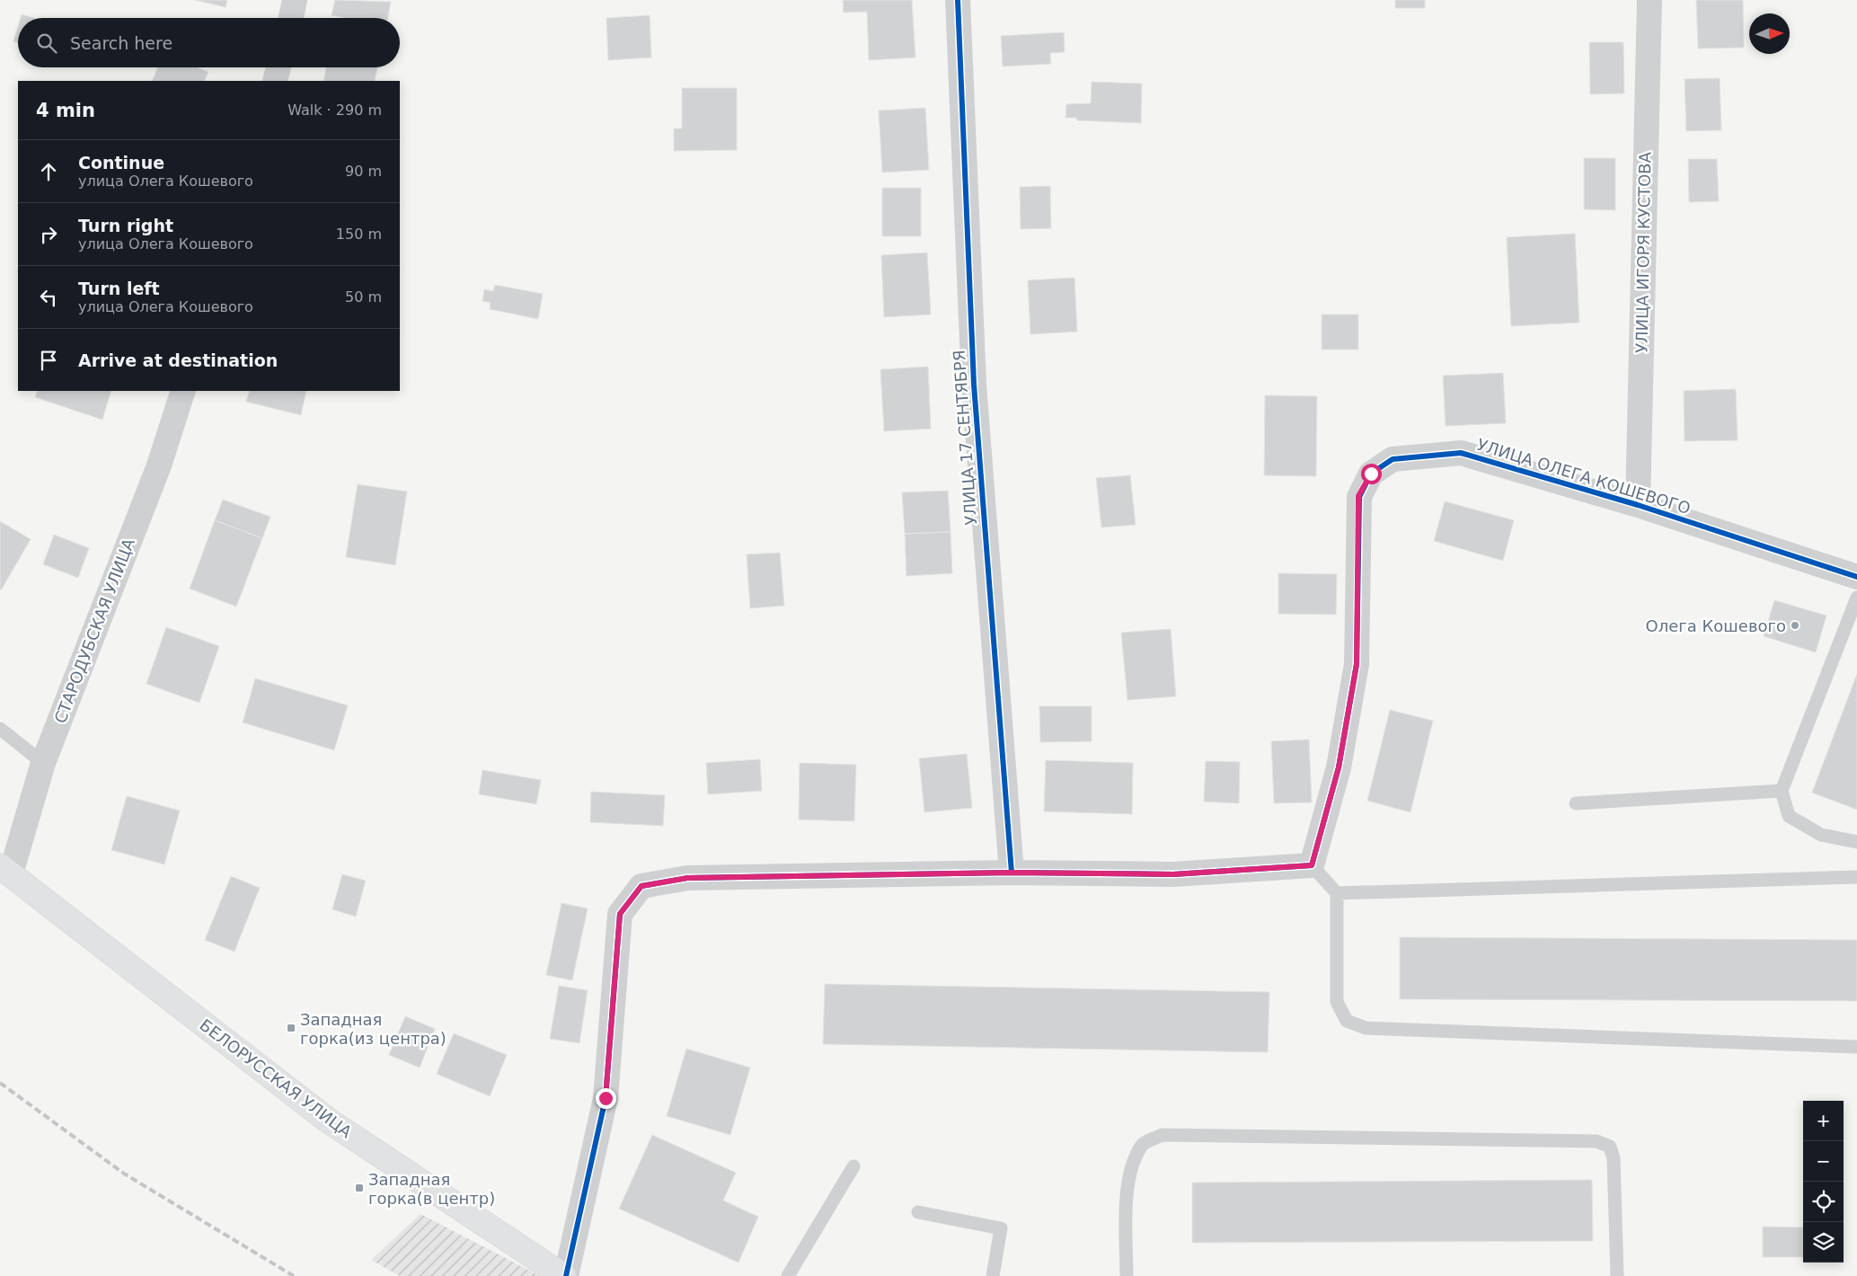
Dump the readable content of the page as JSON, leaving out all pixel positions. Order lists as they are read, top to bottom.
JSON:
{
  "streets": {
    "main road": ["БЕЛОРУССКАЯ УЛИЦА"],
    "street": [
      "УЛИЦА ИГОРЯ КУСТОВА",
      "УЛИЦА 17 СЕНТЯБРЯ",
      "УЛИЦА ОЛЕГА КОШЕВОГО",
      "СТАРОДУБСКАЯ УЛИЦА"
    ]
  },
  "crossings": [
    ["УЛИЦА ИГОРЯ КУСТОВА", "УЛИЦА ОЛЕГА КОШЕВОГО"],
    ["СТАРОДУБСКАЯ УЛИЦА", "БЕЛОРУССКАЯ УЛИЦА"]
  ],
  "places": {
    "other": ["Олега Кошевого"],
    "transit": ["Западная горка(из центра)", "Западная горка(в центр)"]
  },
  "north": "right",
  "page": {
    "search": "Search here",
    "heading": ["4 min", "Walk · 290 m"],
    "list": [
      ["Continue", "улица Олега Кошевого", "90 m"],
      ["Turn right", "улица Олега Кошевого", "150 m"],
      ["Turn left", "улица Олега Кошевого", "50 m"],
      "Arrive at destination"
    ],
    "map_buttons": ["+", "−"]
  }
}
